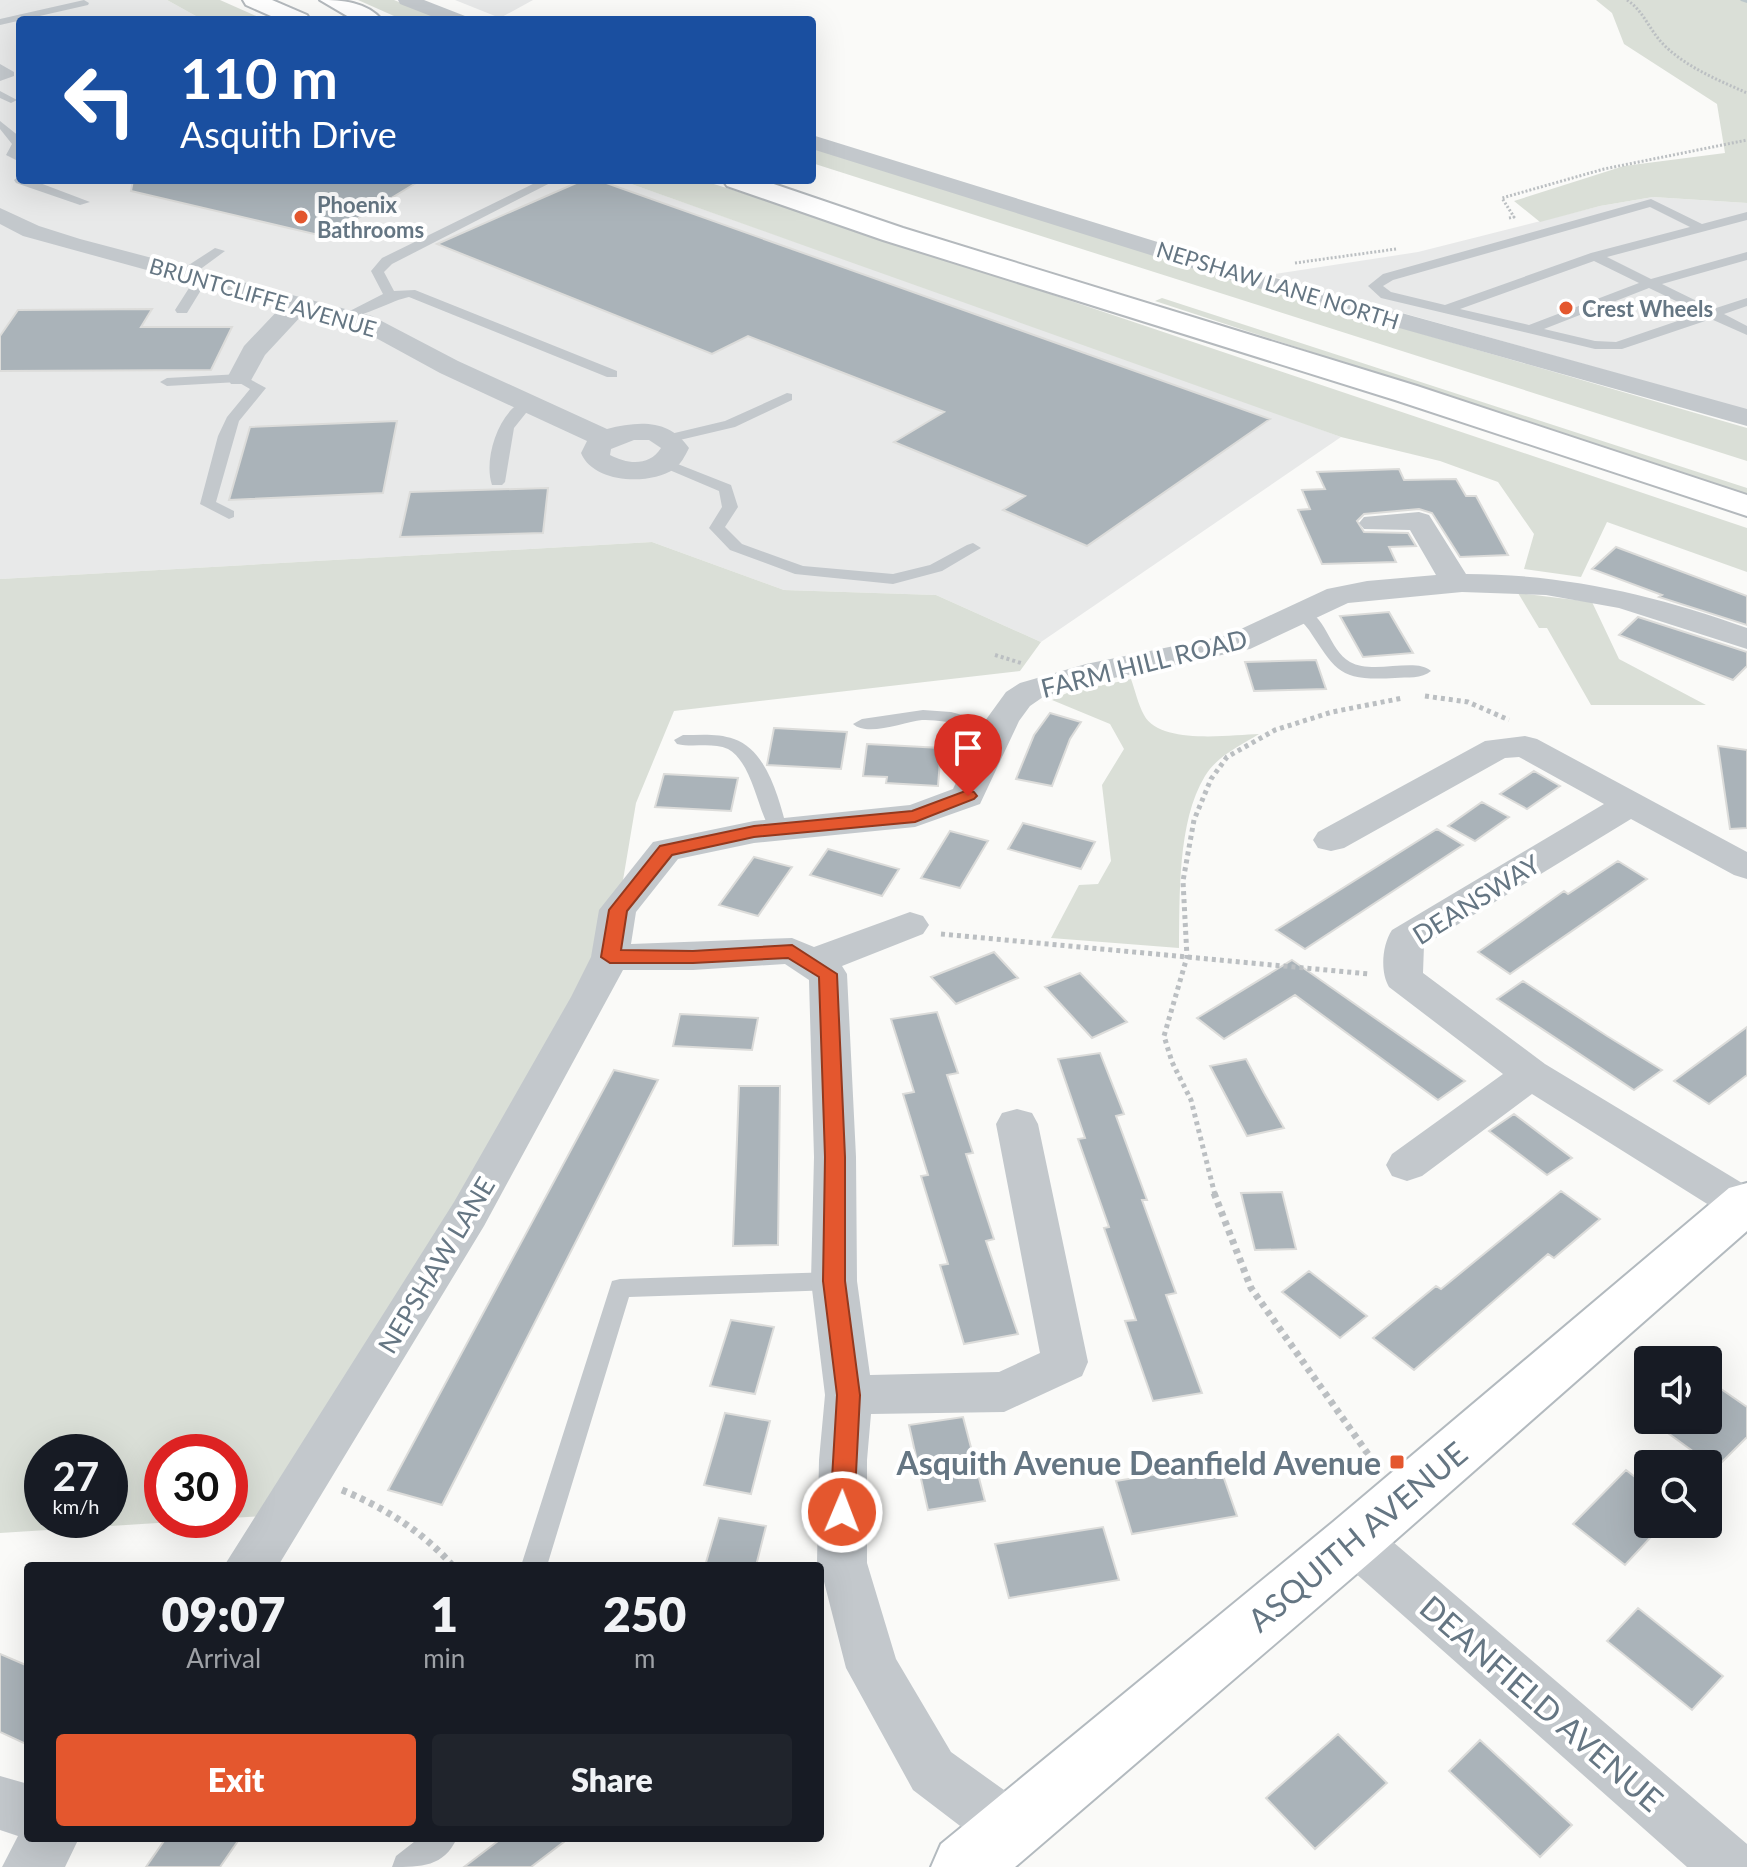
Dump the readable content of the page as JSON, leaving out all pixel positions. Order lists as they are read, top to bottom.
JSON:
{
  "streets": {
    "main road": ["ASQUITH AVENUE"],
    "street": [
      "NEPSHAW LANE NORTH",
      "BRUNTCLIFFE AVENUE",
      "FARM HILL ROAD",
      "DEANSWAY",
      "NEPSHAW LANE",
      "DEANFIELD AVENUE"
    ]
  },
  "crossings": [
    ["FARM HILL ROAD", "NEPSHAW LANE"],
    ["DEANSWAY", "ASQUITH AVENUE"],
    ["ASQUITH AVENUE", "DEANFIELD AVENUE"]
  ],
  "places": {
    "other": ["Phoenix Bathrooms", "Crest Wheels"],
    "transit": ["Asquith Avenue Deanfield Avenue"]
  },
  "page": {
    "turn": ["110 m", "Asquith Drive"],
    "speed": "27 km/h",
    "limit": "30",
    "eta": [
      "09:07",
      "Arrival",
      "1",
      "min",
      "250",
      "m"
    ],
    "buttons": ["Exit", "Share"]
  }
}
